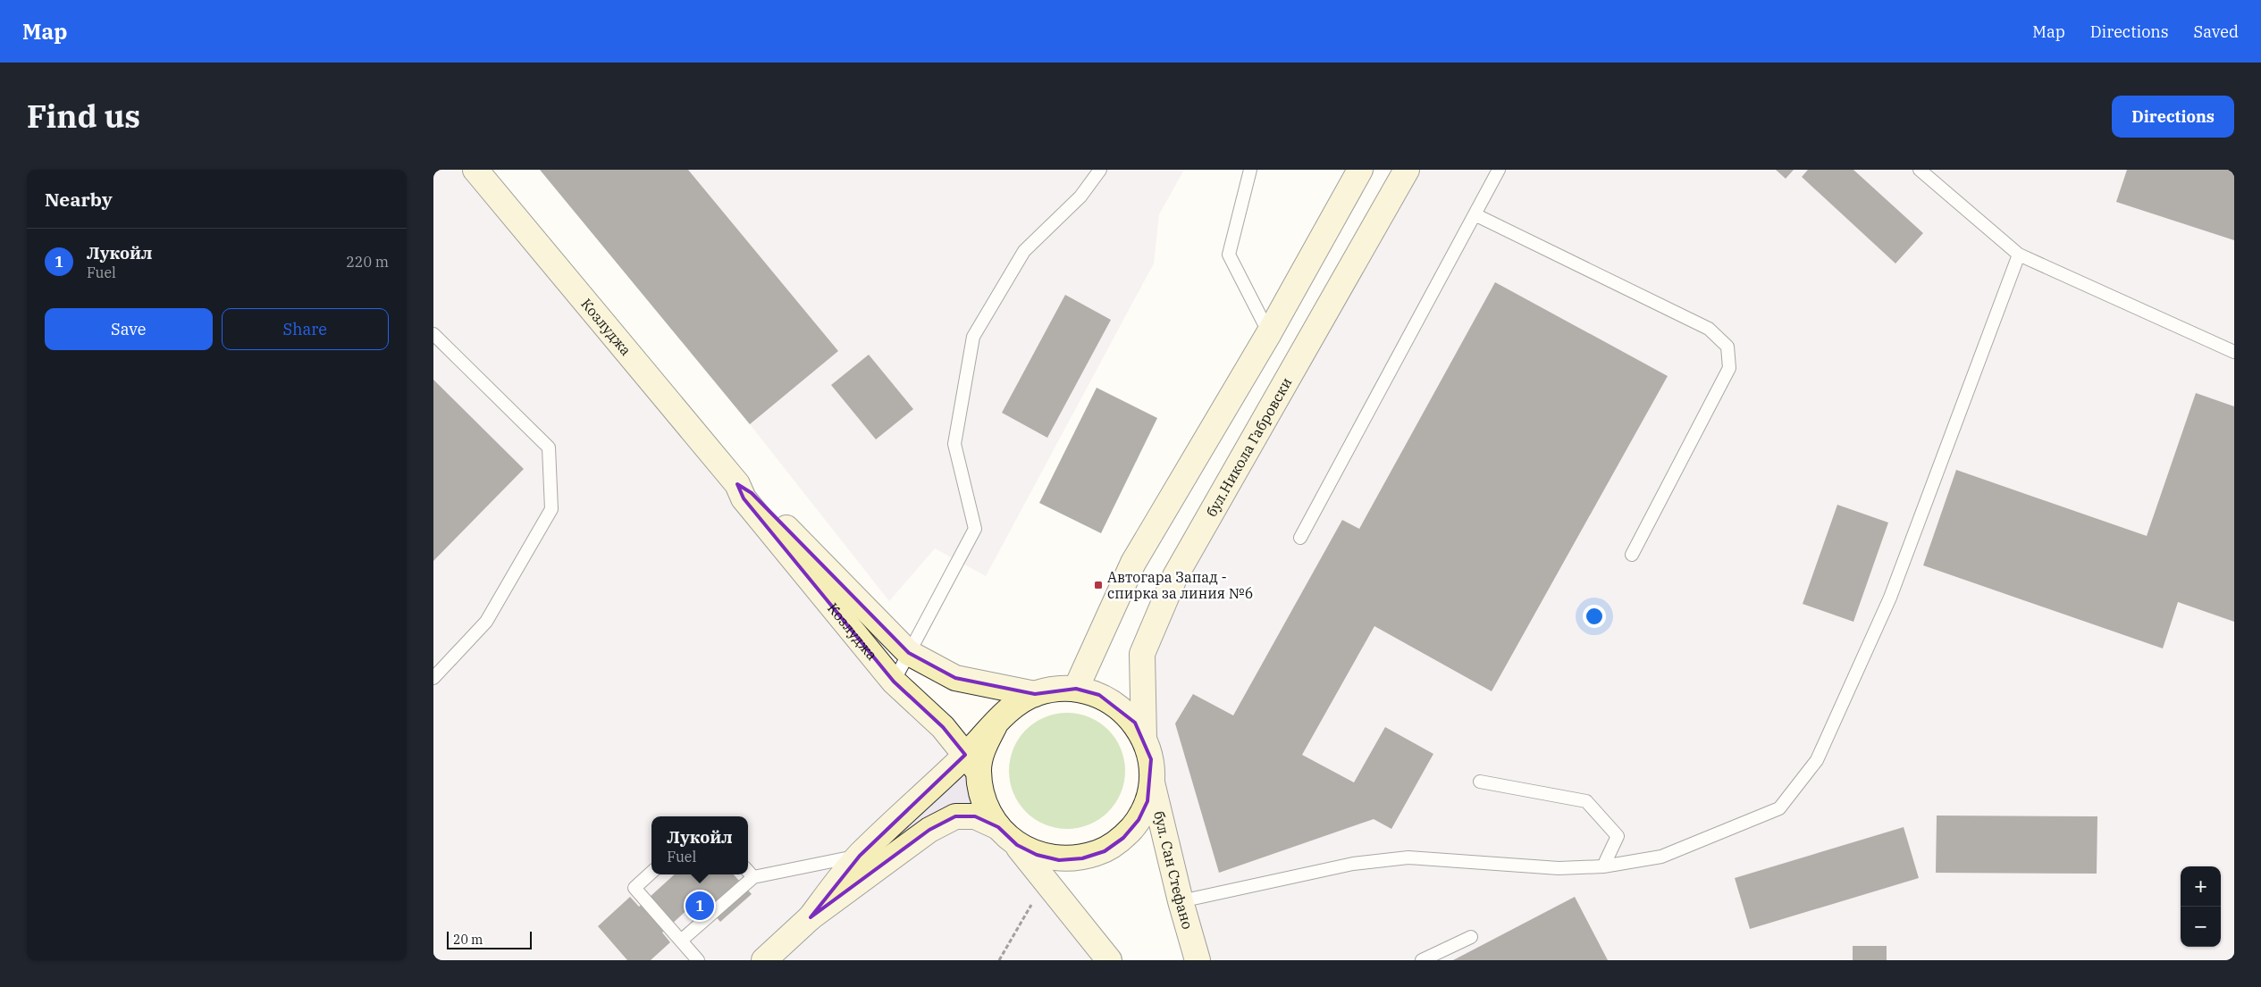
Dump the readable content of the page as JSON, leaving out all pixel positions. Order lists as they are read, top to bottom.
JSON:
{
  "streets": {
    "main road": ["Козлуджа", "бул.Никола Габровски", "бул. Сан Стефано"]
  },
  "places": {
    "transit": ["Автогара Запад - спирка за линия №6"]
  },
  "scale_bar": "20 m",
  "page": {
    "header": "Map",
    "nav": ["Map", "Directions", "Saved"],
    "title": "Find us",
    "buttons": [
      "Directions",
      ["Save", "Share"]
    ],
    "heading": "Nearby",
    "list": [
      {
        "mark": "1",
        "name": "Лукойл",
        "note": "Fuel",
        "value": "220 m"
      }
    ],
    "popup": ["Лукойл", "Fuel"],
    "map_buttons": ["+", "−"],
    "pins": "1",
    "scale": "20 m"
  }
}
